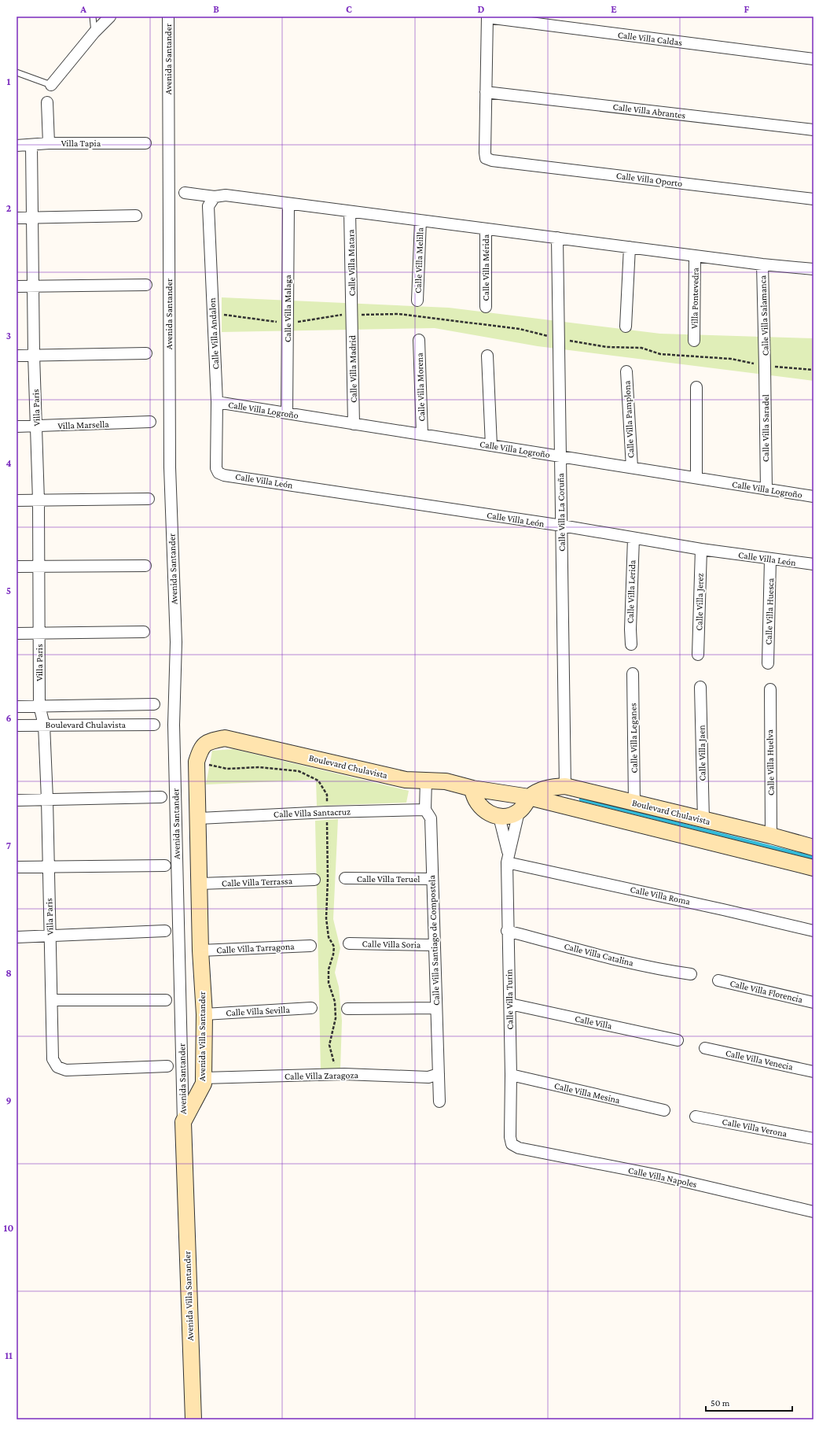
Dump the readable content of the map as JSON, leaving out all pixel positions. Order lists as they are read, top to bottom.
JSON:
{
  "streets": {
    "street": [
      "Calle Villa Caldas",
      "Avenida Santander",
      "Calle Villa Abrantes",
      "Villa Tapia",
      "Calle Villa Oporto",
      "Calle Villa Melilla",
      "Calle Villa Matara",
      "Calle Villa Mérida",
      "Villa Pontevedra",
      "Calle Villa Malaga",
      "Calle Villa Salamanca",
      "Calle Villa Andalon",
      "Calle Villa Madrid",
      "Calle Villa Morena",
      "Villa Paris",
      "Calle Villa Logroño",
      "Calle Villa Pamplona",
      "Villa Marsella",
      "Calle Villa Saradel",
      "Calle Villa León",
      "Calle Villa La Coruña",
      "Calle Villa Lerida",
      "Calle Villa Jerez",
      "Calle Villa Huesca",
      "Boulevard Chulavista",
      "Calle Villa Leganes",
      "Calle Villa Jaen",
      "Calle Villa Huelva",
      "Calle Villa Santacruz",
      "Calle Villa Teruel",
      "Calle Villa Terrassa",
      "Calle Villa Roma",
      "Calle Villa Santiago de Compostela",
      "Calle Villa Soria",
      "Calle Villa Tarragona",
      "Calle Villa Catalina",
      "Calle Villa Florencia",
      "Calle Villa Turin",
      "Calle Villa Sevilla",
      "Calle Villa",
      "Avenida Villa Santander",
      "Calle Villa Venecia",
      "Calle Villa Zaragoza",
      "Calle Villa Mesina",
      "Calle Villa Verona",
      "Calle Villa Napoles"
    ]
  },
  "crossings": [
    ["Avenida Santander", "Avenida Villa Santander"],
    ["Calle Villa Abrantes", "Calle Villa Oporto"],
    ["Villa Tapia", "Villa Paris"],
    ["Calle Villa Matara", "Calle Villa Madrid"],
    ["Calle Villa Malaga", "Calle Villa Logroño"],
    ["Calle Villa Salamanca", "Calle Villa Saradel"],
    ["Calle Villa Andalon", "Calle Villa Logroño"],
    ["Calle Villa Andalon", "Calle Villa León"],
    ["Calle Villa Madrid", "Calle Villa Logroño"],
    ["Calle Villa Morena", "Calle Villa Logroño"],
    ["Villa Paris", "Villa Marsella"],
    ["Villa Paris", "Boulevard Chulavista"],
    ["Calle Villa Logroño", "Calle Villa Pamplona"],
    ["Calle Villa Logroño", "Calle Villa Saradel"],
    ["Calle Villa Logroño", "Calle Villa La Coruña"],
    ["Calle Villa León", "Calle Villa La Coruña"],
    ["Calle Villa León", "Calle Villa Lerida"],
    ["Calle Villa León", "Calle Villa Jerez"],
    ["Calle Villa León", "Calle Villa Huesca"],
    ["Calle Villa La Coruña", "Boulevard Chulavista"],
    ["Boulevard Chulavista", "Calle Villa Leganes"],
    ["Boulevard Chulavista", "Calle Villa Jaen"],
    ["Boulevard Chulavista", "Calle Villa Huelva"],
    ["Boulevard Chulavista", "Calle Villa Santiago de Compostela"],
    ["Boulevard Chulavista", "Calle Villa Turin"],
    ["Boulevard Chulavista", "Avenida Villa Santander"],
    ["Calle Villa Santacruz", "Calle Villa Santiago de Compostela"],
    ["Calle Villa Santacruz", "Avenida Villa Santander"],
    ["Calle Villa Teruel", "Calle Villa Santiago de Compostela"],
    ["Calle Villa Terrassa", "Avenida Villa Santander"],
    ["Calle Villa Roma", "Calle Villa Turin"],
    ["Calle Villa Santiago de Compostela", "Calle Villa Soria"],
    ["Calle Villa Santiago de Compostela", "Calle Villa Zaragoza"],
    ["Calle Villa Tarragona", "Avenida Villa Santander"],
    ["Calle Villa Catalina", "Calle Villa Turin"],
    ["Calle Villa Turin", "Calle Villa"],
    ["Calle Villa Turin", "Calle Villa Mesina"],
    ["Calle Villa Turin", "Calle Villa Napoles"],
    ["Calle Villa Sevilla", "Avenida Villa Santander"],
    ["Avenida Villa Santander", "Calle Villa Zaragoza"]
  ],
  "scale_bar": "50 m",
  "grid": {
    "columns": [
      "A",
      "B",
      "C",
      "D",
      "E",
      "F"
    ],
    "rows": [
      "1",
      "2",
      "3",
      "4",
      "5",
      "6",
      "7",
      "8",
      "9",
      "10",
      "11"
    ]
  }
}
